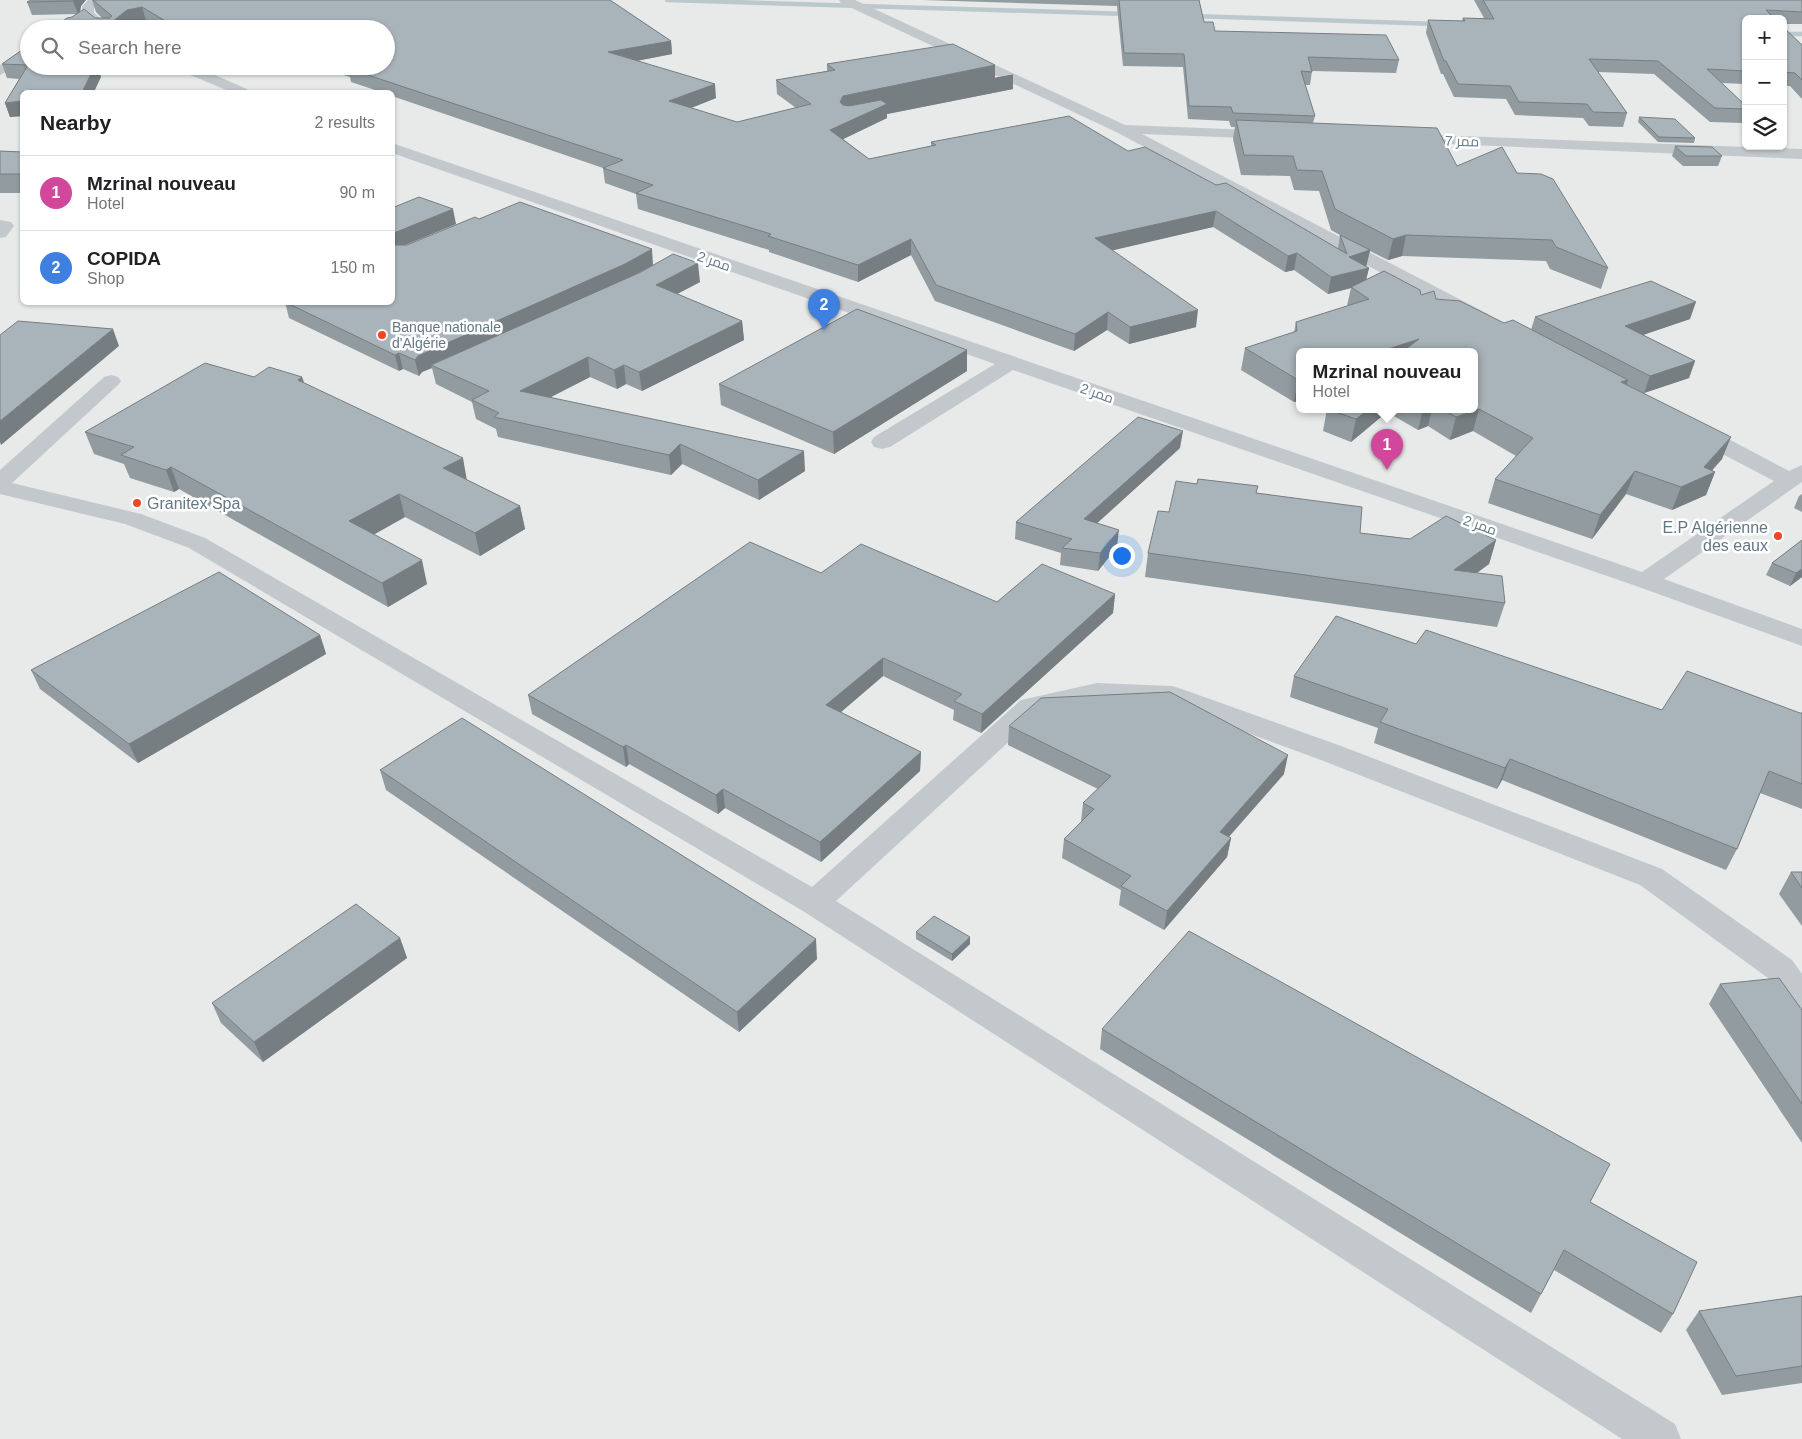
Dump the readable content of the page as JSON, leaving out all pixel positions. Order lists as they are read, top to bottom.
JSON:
{
  "streets": {
    "lane": ["ممر 7", "ممر 2"]
  },
  "places": ["Banque nationale d'Algérie", "Granitex Spa", "E.P Algérienne des eaux"],
  "page": {
    "map_buttons": ["+", "−"],
    "search": "Search here",
    "heading": ["Nearby", "2 results"],
    "list": [
      {
        "mark": "1",
        "name": "Mzrinal nouveau",
        "note": "Hotel",
        "value": "90 m"
      },
      {
        "mark": "2",
        "name": "COPIDA",
        "note": "Shop",
        "value": "150 m"
      }
    ],
    "pins": ["2", "1"],
    "popup": ["Mzrinal nouveau", "Hotel"]
  }
}
